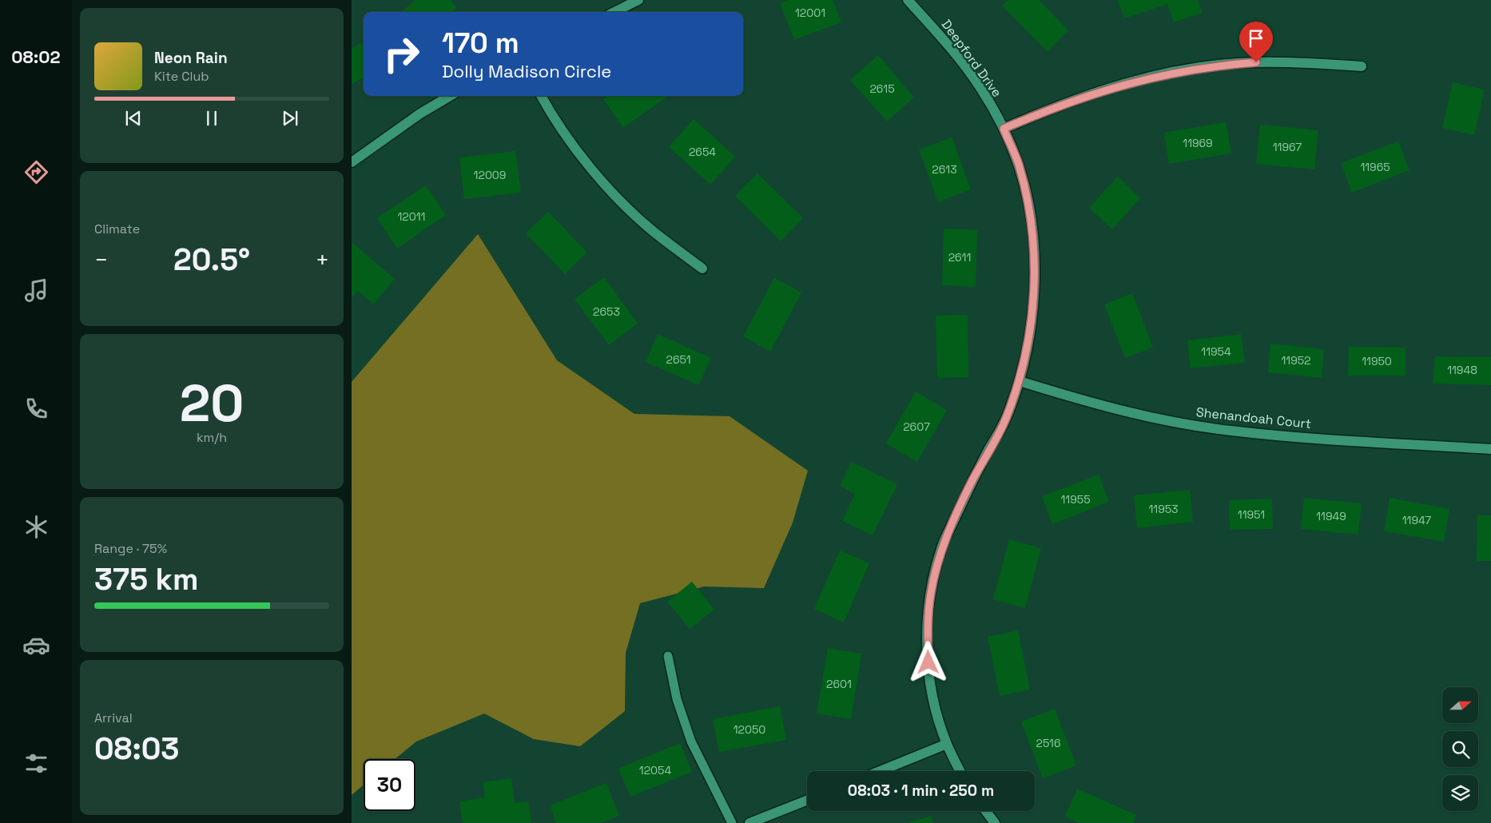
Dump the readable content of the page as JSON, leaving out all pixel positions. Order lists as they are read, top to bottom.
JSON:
{
  "streets": {
    "street": ["Deepford Drive", "Shenandoah Court"]
  },
  "crossings": [
    ["Deepford Drive", "Shenandoah Court"]
  ],
  "house_numbers": [
    "12001",
    "2615",
    "11969",
    "11967",
    "2654",
    "11965",
    "2613",
    "12009",
    "12011",
    "2611",
    "2653",
    "11954",
    "2651",
    "11952",
    "11950",
    "11948",
    "2607",
    "11955",
    "11953",
    "11951",
    "11949",
    "11947",
    "2601",
    "12050",
    "2516",
    "12054"
  ],
  "north": "right",
  "page": {
    "tabs": "08:02",
    "turn": ["170 m", "Dolly Madison Circle"],
    "song": ["Neon Rain", "Kite Club"],
    "tile": [
      "Climate",
      ["20", "km/h"],
      ["Range · 75%", "375 km"],
      ["Arrival", "08:03"]
    ],
    "heat": ["−", "20.5°", "+"],
    "limit": "30",
    "trip": "08:03 · 1 min · 250 m"
  }
}
